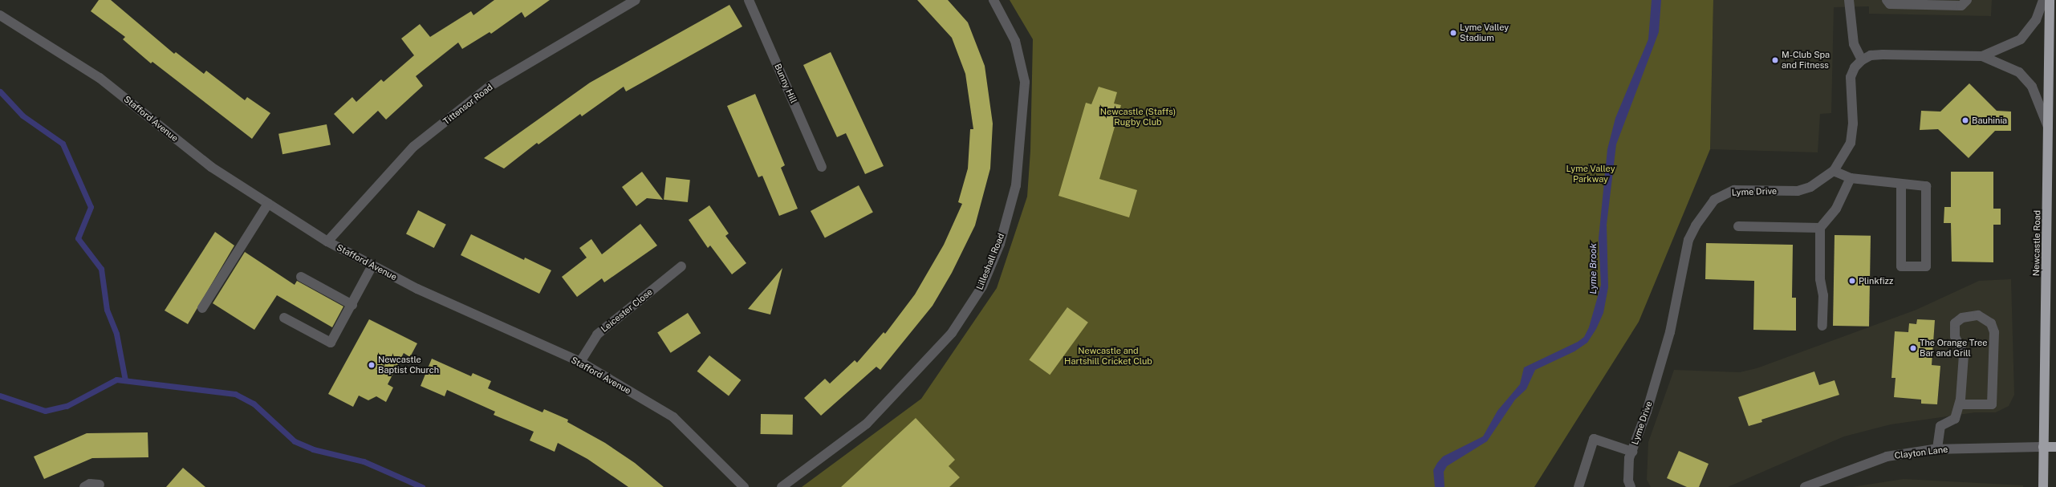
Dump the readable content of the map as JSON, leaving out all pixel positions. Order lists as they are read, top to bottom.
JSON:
{
  "streets": {
    "highway": ["Newcastle Road"],
    "street": [
      "Bunny Hill",
      "Tittensor Road",
      "Stafford Avenue",
      "Lyme Drive",
      "Lilleshall Road",
      "Leicester Close",
      "Clayton Lane"
    ]
  },
  "crossings": [
    ["Tittensor Road", "Stafford Avenue"],
    ["Stafford Avenue", "Leicester Close"],
    ["Newcastle Road", "Clayton Lane"]
  ],
  "water": ["Lyme Brook"],
  "parks": ["Newcastle (Staffs) Rugby Club", "Lyme Valley Parkway", "Newcastle and Hartshill Cricket Club"],
  "places": [
    "Lyme Valley Stadium",
    "M-Club Spa and Fitness",
    "Bauhinia",
    "Plinkfizz",
    "The Orange Tree Bar and Grill",
    "Newcastle Baptist Church"
  ]
}
